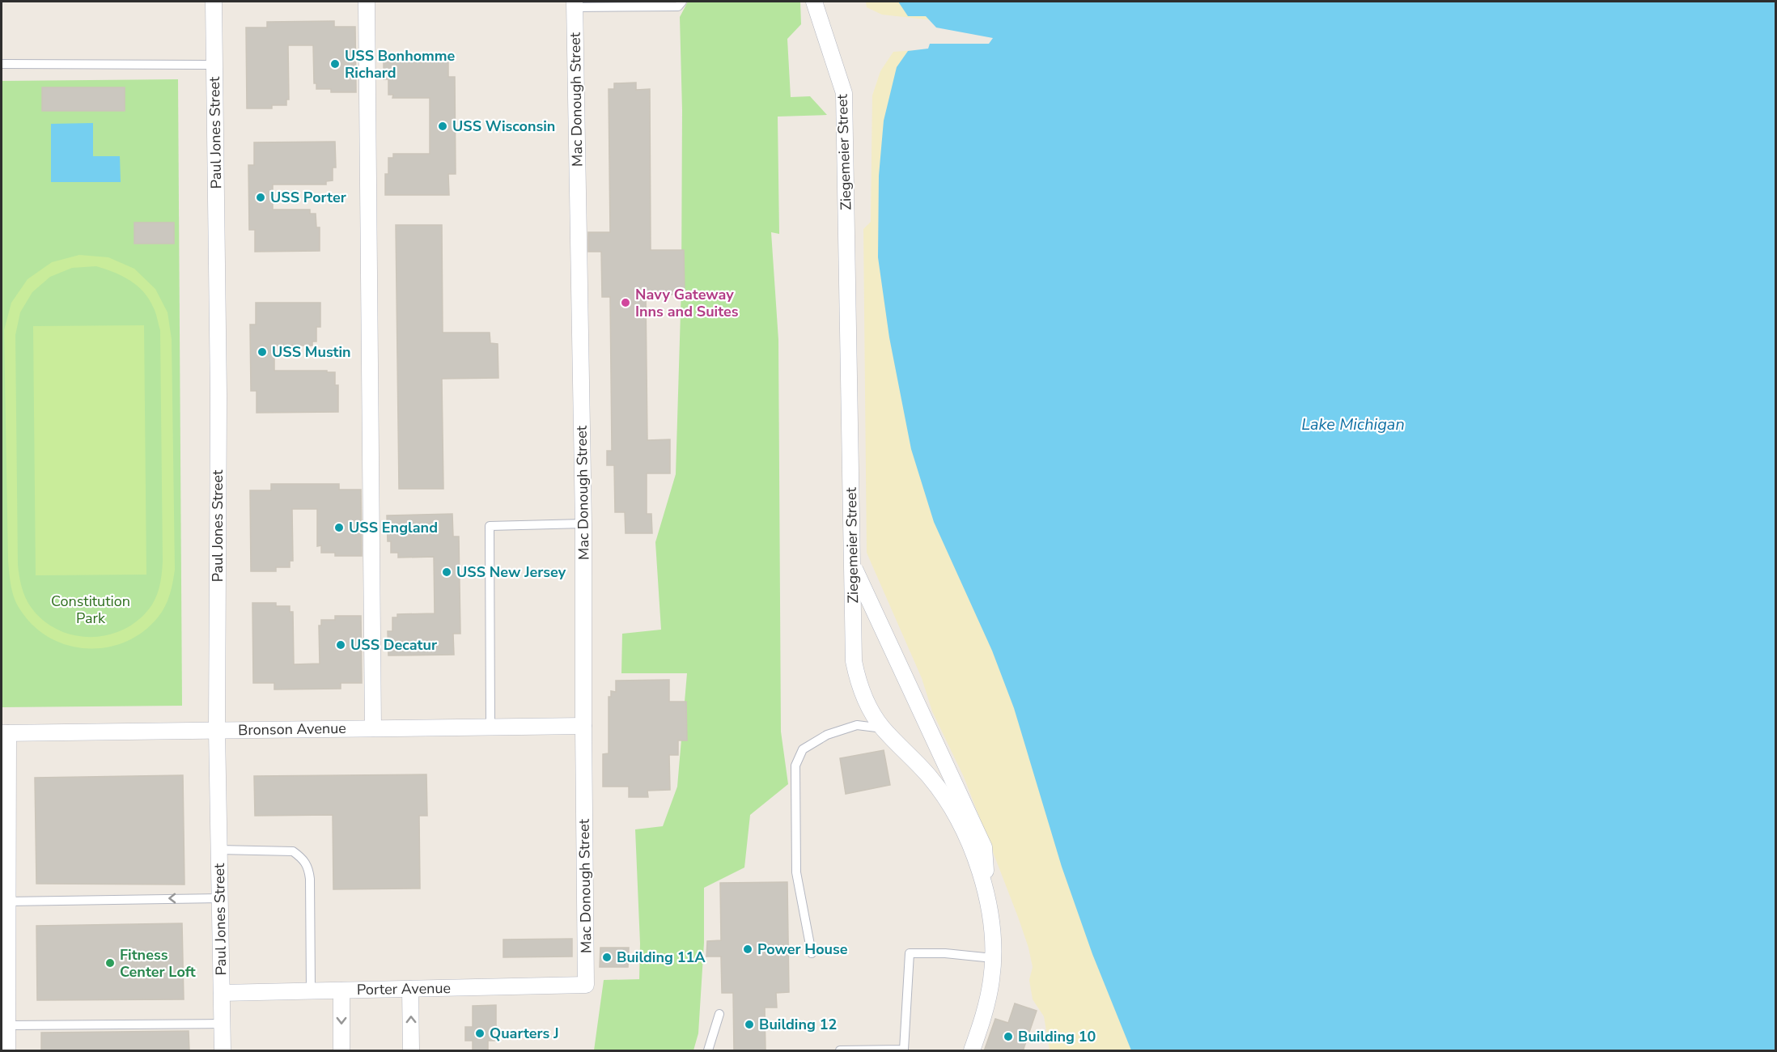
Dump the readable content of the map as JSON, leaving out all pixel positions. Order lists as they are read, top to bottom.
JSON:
{
  "streets": {
    "street": [
      "Mac Donough Street",
      "Paul Jones Street",
      "Ziegemeier Street",
      "Bronson Avenue",
      "Porter Avenue"
    ]
  },
  "crossings": [
    ["Mac Donough Street", "Bronson Avenue"],
    ["Mac Donough Street", "Porter Avenue"],
    ["Paul Jones Street", "Bronson Avenue"],
    ["Paul Jones Street", "Porter Avenue"]
  ],
  "water": ["Lake Michigan"],
  "parks": ["Constitution Park"],
  "places": [
    "USS Bonhomme Richard",
    "USS Wisconsin",
    "USS Porter",
    "Navy Gateway Inns and Suites",
    "USS Mustin",
    "USS England",
    "USS New Jersey",
    "USS Decatur",
    "Power House",
    "Building 11A",
    "Fitness Center Loft",
    "Building 12",
    "Quarters J",
    "Building 10"
  ]
}
